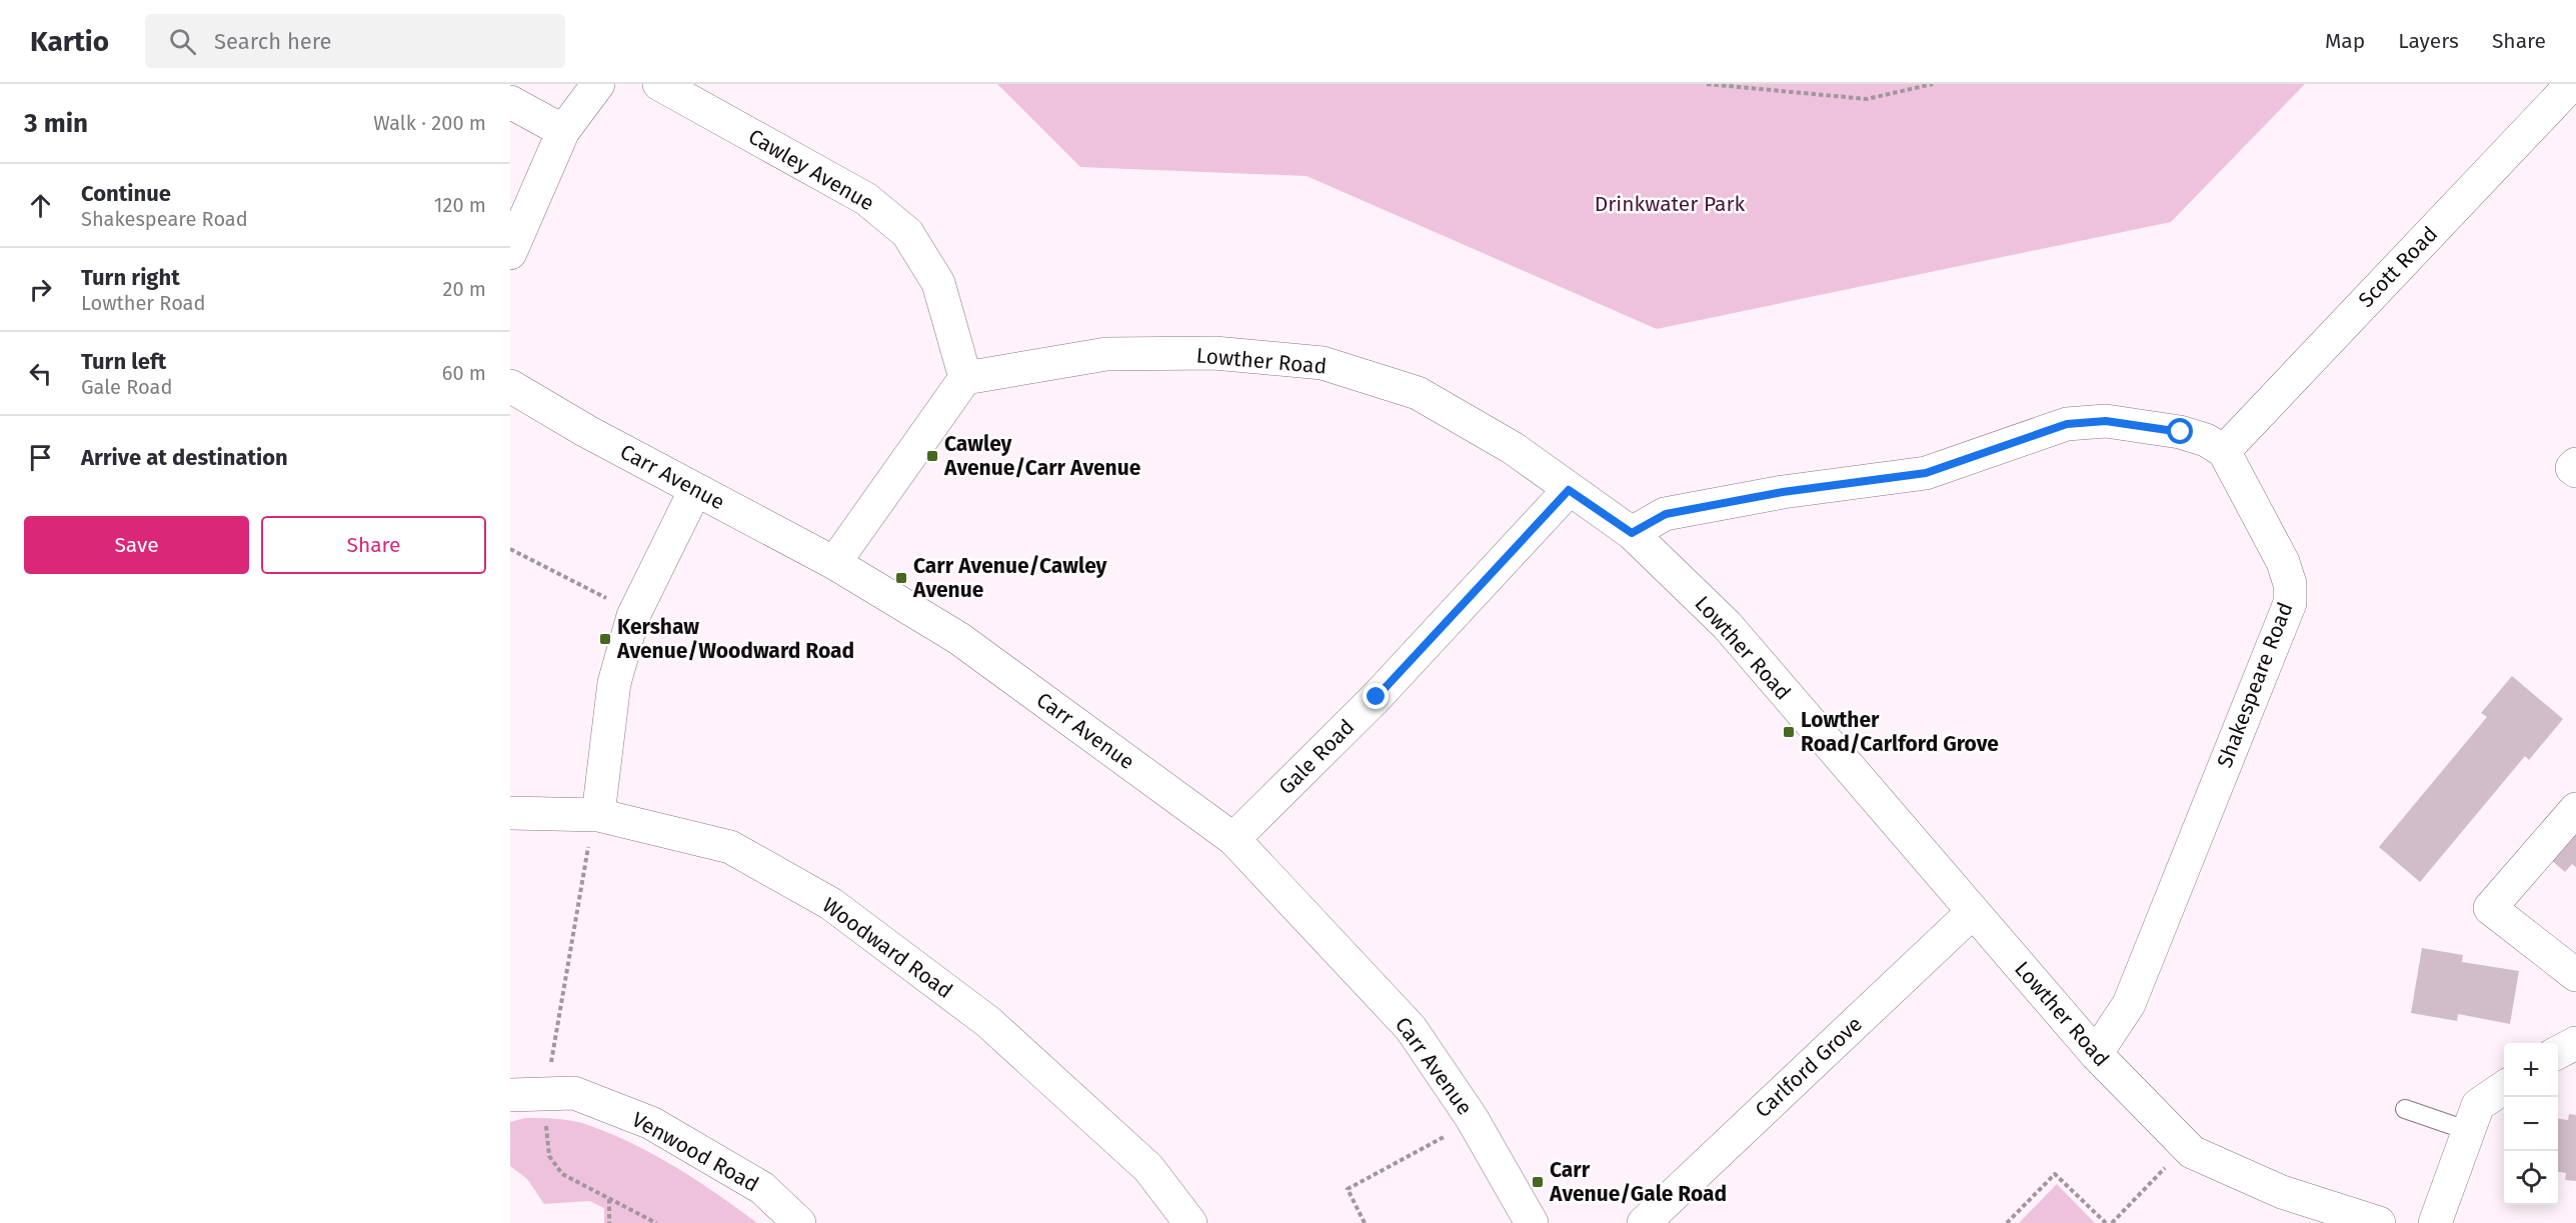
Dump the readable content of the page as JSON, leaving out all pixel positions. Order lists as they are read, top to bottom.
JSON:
{
  "streets": {
    "street": [
      "Cawley Avenue",
      "Scott Road",
      "Lowther Road",
      "Carr Avenue",
      "Shakespeare Road",
      "Gale Road",
      "Woodward Road",
      "Carlford Grove",
      "Venwood Road"
    ]
  },
  "crossings": [
    ["Cawley Avenue", "Lowther Road"],
    ["Scott Road", "Shakespeare Road"],
    ["Lowther Road", "Shakespeare Road"],
    ["Lowther Road", "Gale Road"],
    ["Lowther Road", "Carlford Grove"],
    ["Carr Avenue", "Gale Road"]
  ],
  "parks": ["Drinkwater Park"],
  "places": {
    "transit": [
      "Cawley Avenue/Carr Avenue",
      "Carr Avenue/Cawley Avenue",
      "Kershaw Avenue/Woodward Road",
      "Lowther Road/Carlford Grove",
      "Carr Avenue/Gale Road"
    ]
  },
  "page": {
    "header": "Kartio",
    "search": "Search here",
    "nav": ["Map", "Layers", "Share"],
    "heading": ["3 min", "Walk · 200 m"],
    "list": [
      ["Continue", "Shakespeare Road", "120 m"],
      ["Turn right", "Lowther Road", "20 m"],
      ["Turn left", "Gale Road", "60 m"],
      "Arrive at destination"
    ],
    "buttons": ["Save", "Share"],
    "map_buttons": ["+", "−"]
  }
}
